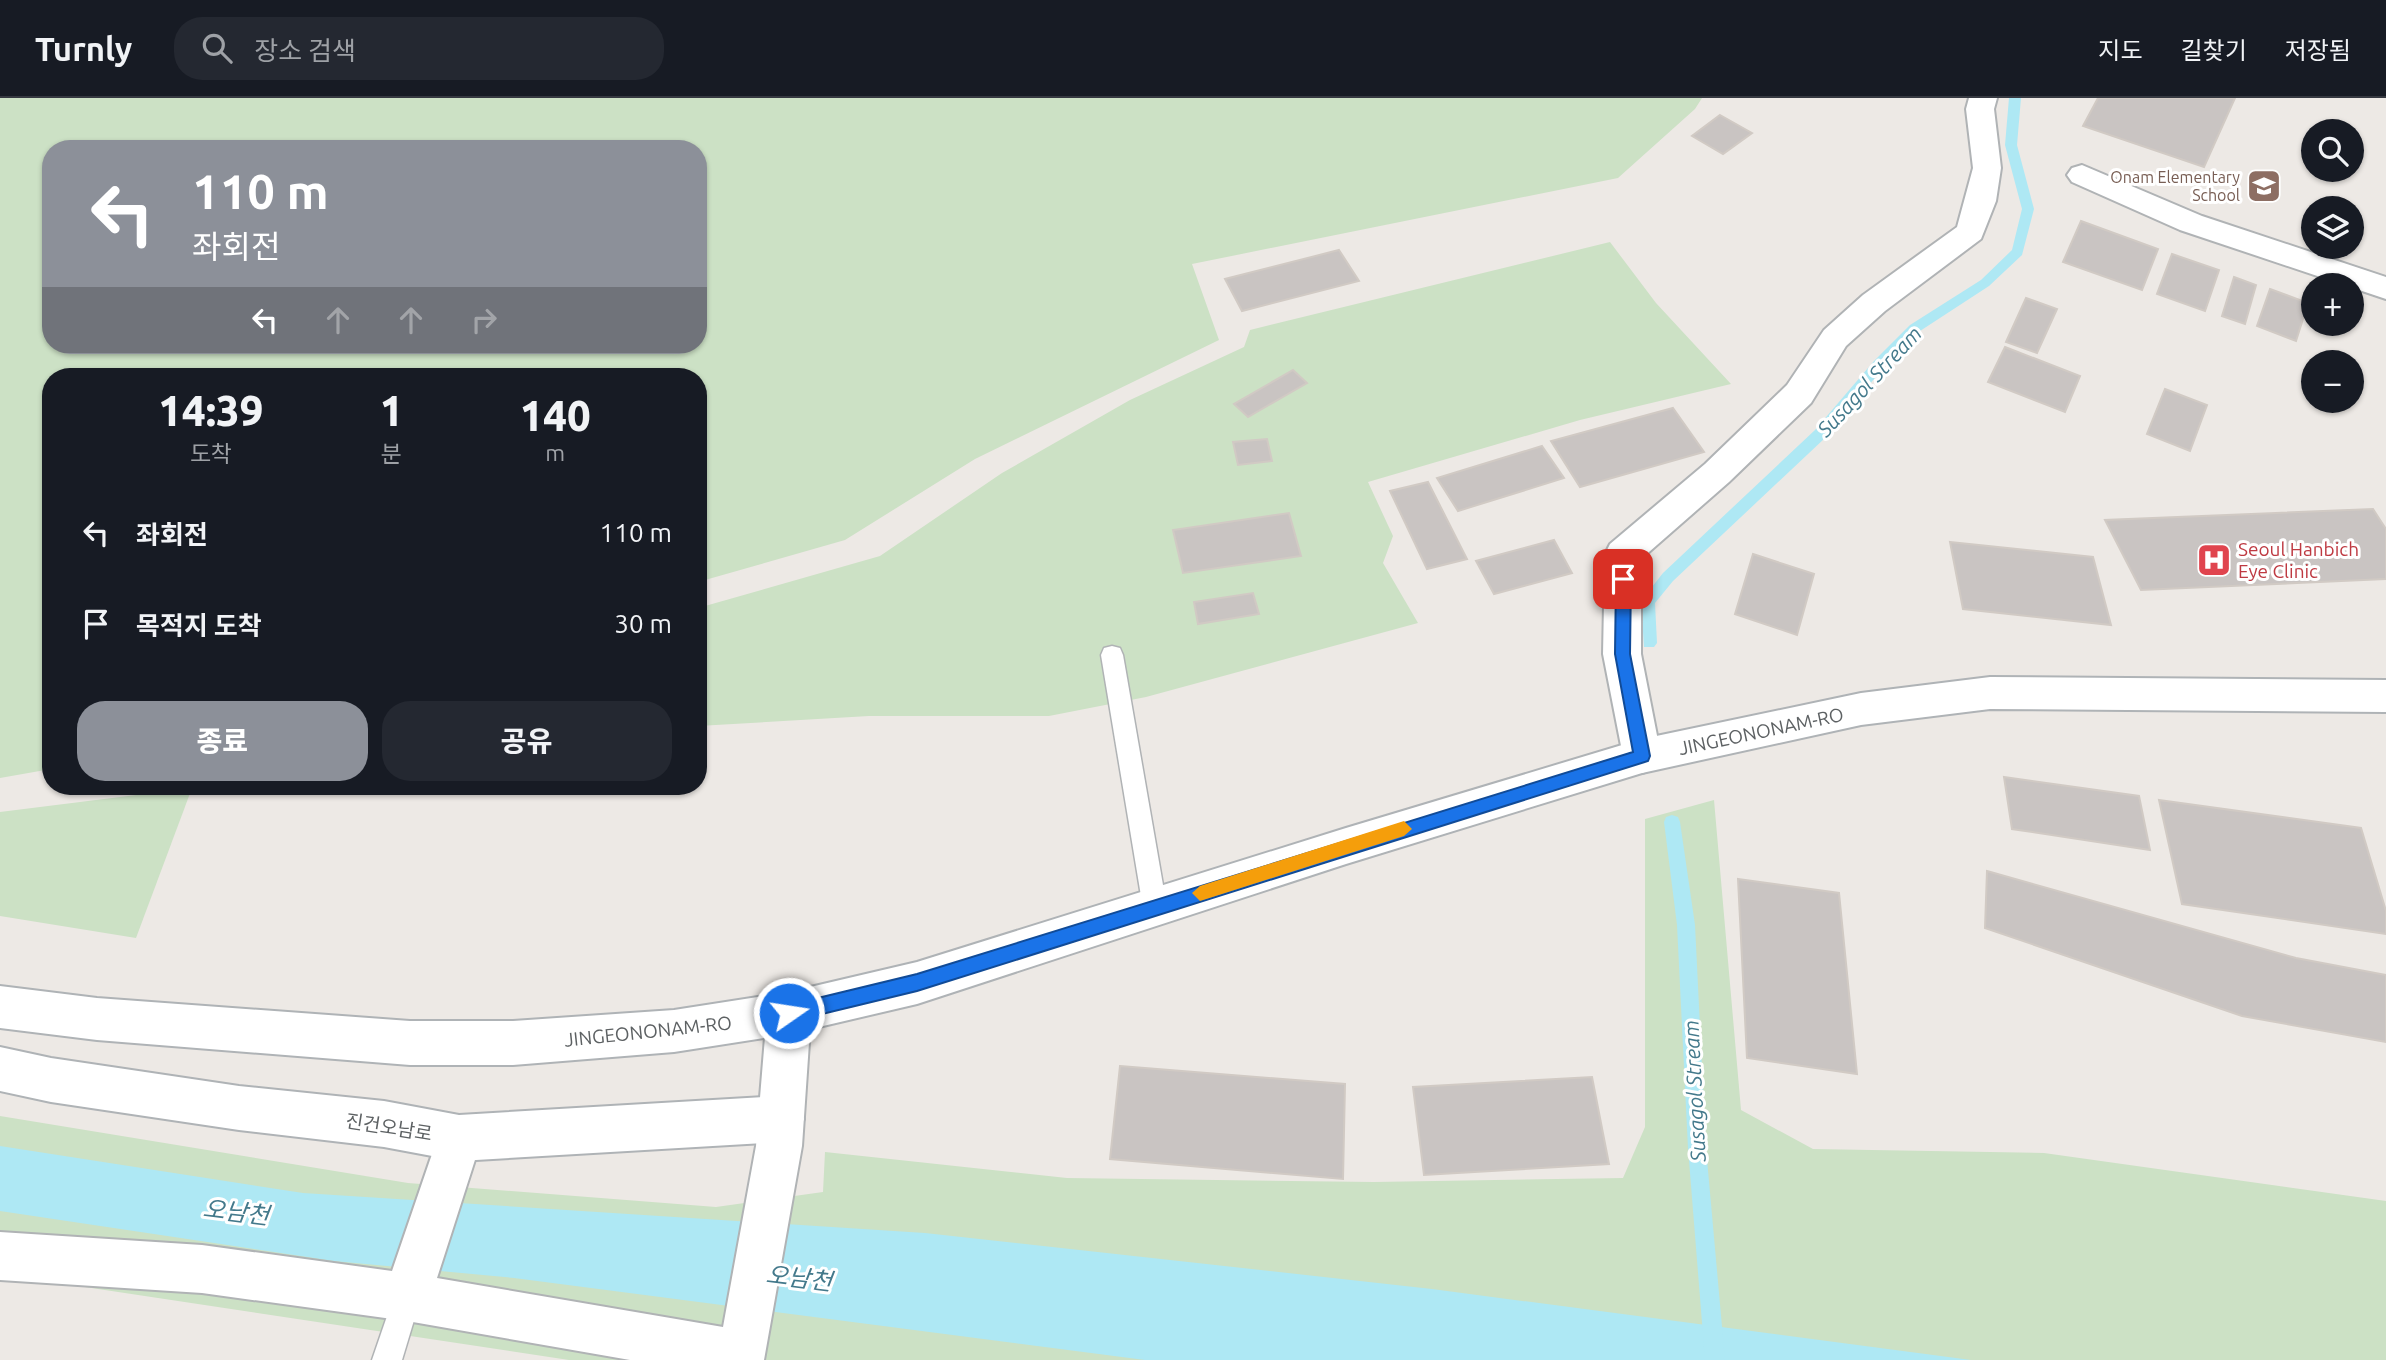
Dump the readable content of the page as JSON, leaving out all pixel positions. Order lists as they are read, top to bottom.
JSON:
{
  "streets": {
    "main road": ["JINGEONONAM-RO", "진건오남로"]
  },
  "water": ["Susagol Stream", "오남천"],
  "places": {
    "school or university": ["Onam Elementary School"],
    "hospital": ["Seoul Hanbich Eye Clinic"]
  },
  "page": {
    "header": "Turnly",
    "search": "장소 검색",
    "nav": ["지도", "길찾기", "저장됨"],
    "map_buttons": ["+", "−"],
    "turn": ["110 m", "좌회전"],
    "eta": [
      "14:39",
      "도착",
      "1",
      "분",
      "140",
      "m"
    ],
    "list": [
      {
        "name": "좌회전",
        "value": "110 m"
      },
      {
        "name": "목적지 도착",
        "value": "30 m"
      }
    ],
    "buttons": ["종료", "공유"]
  }
}
